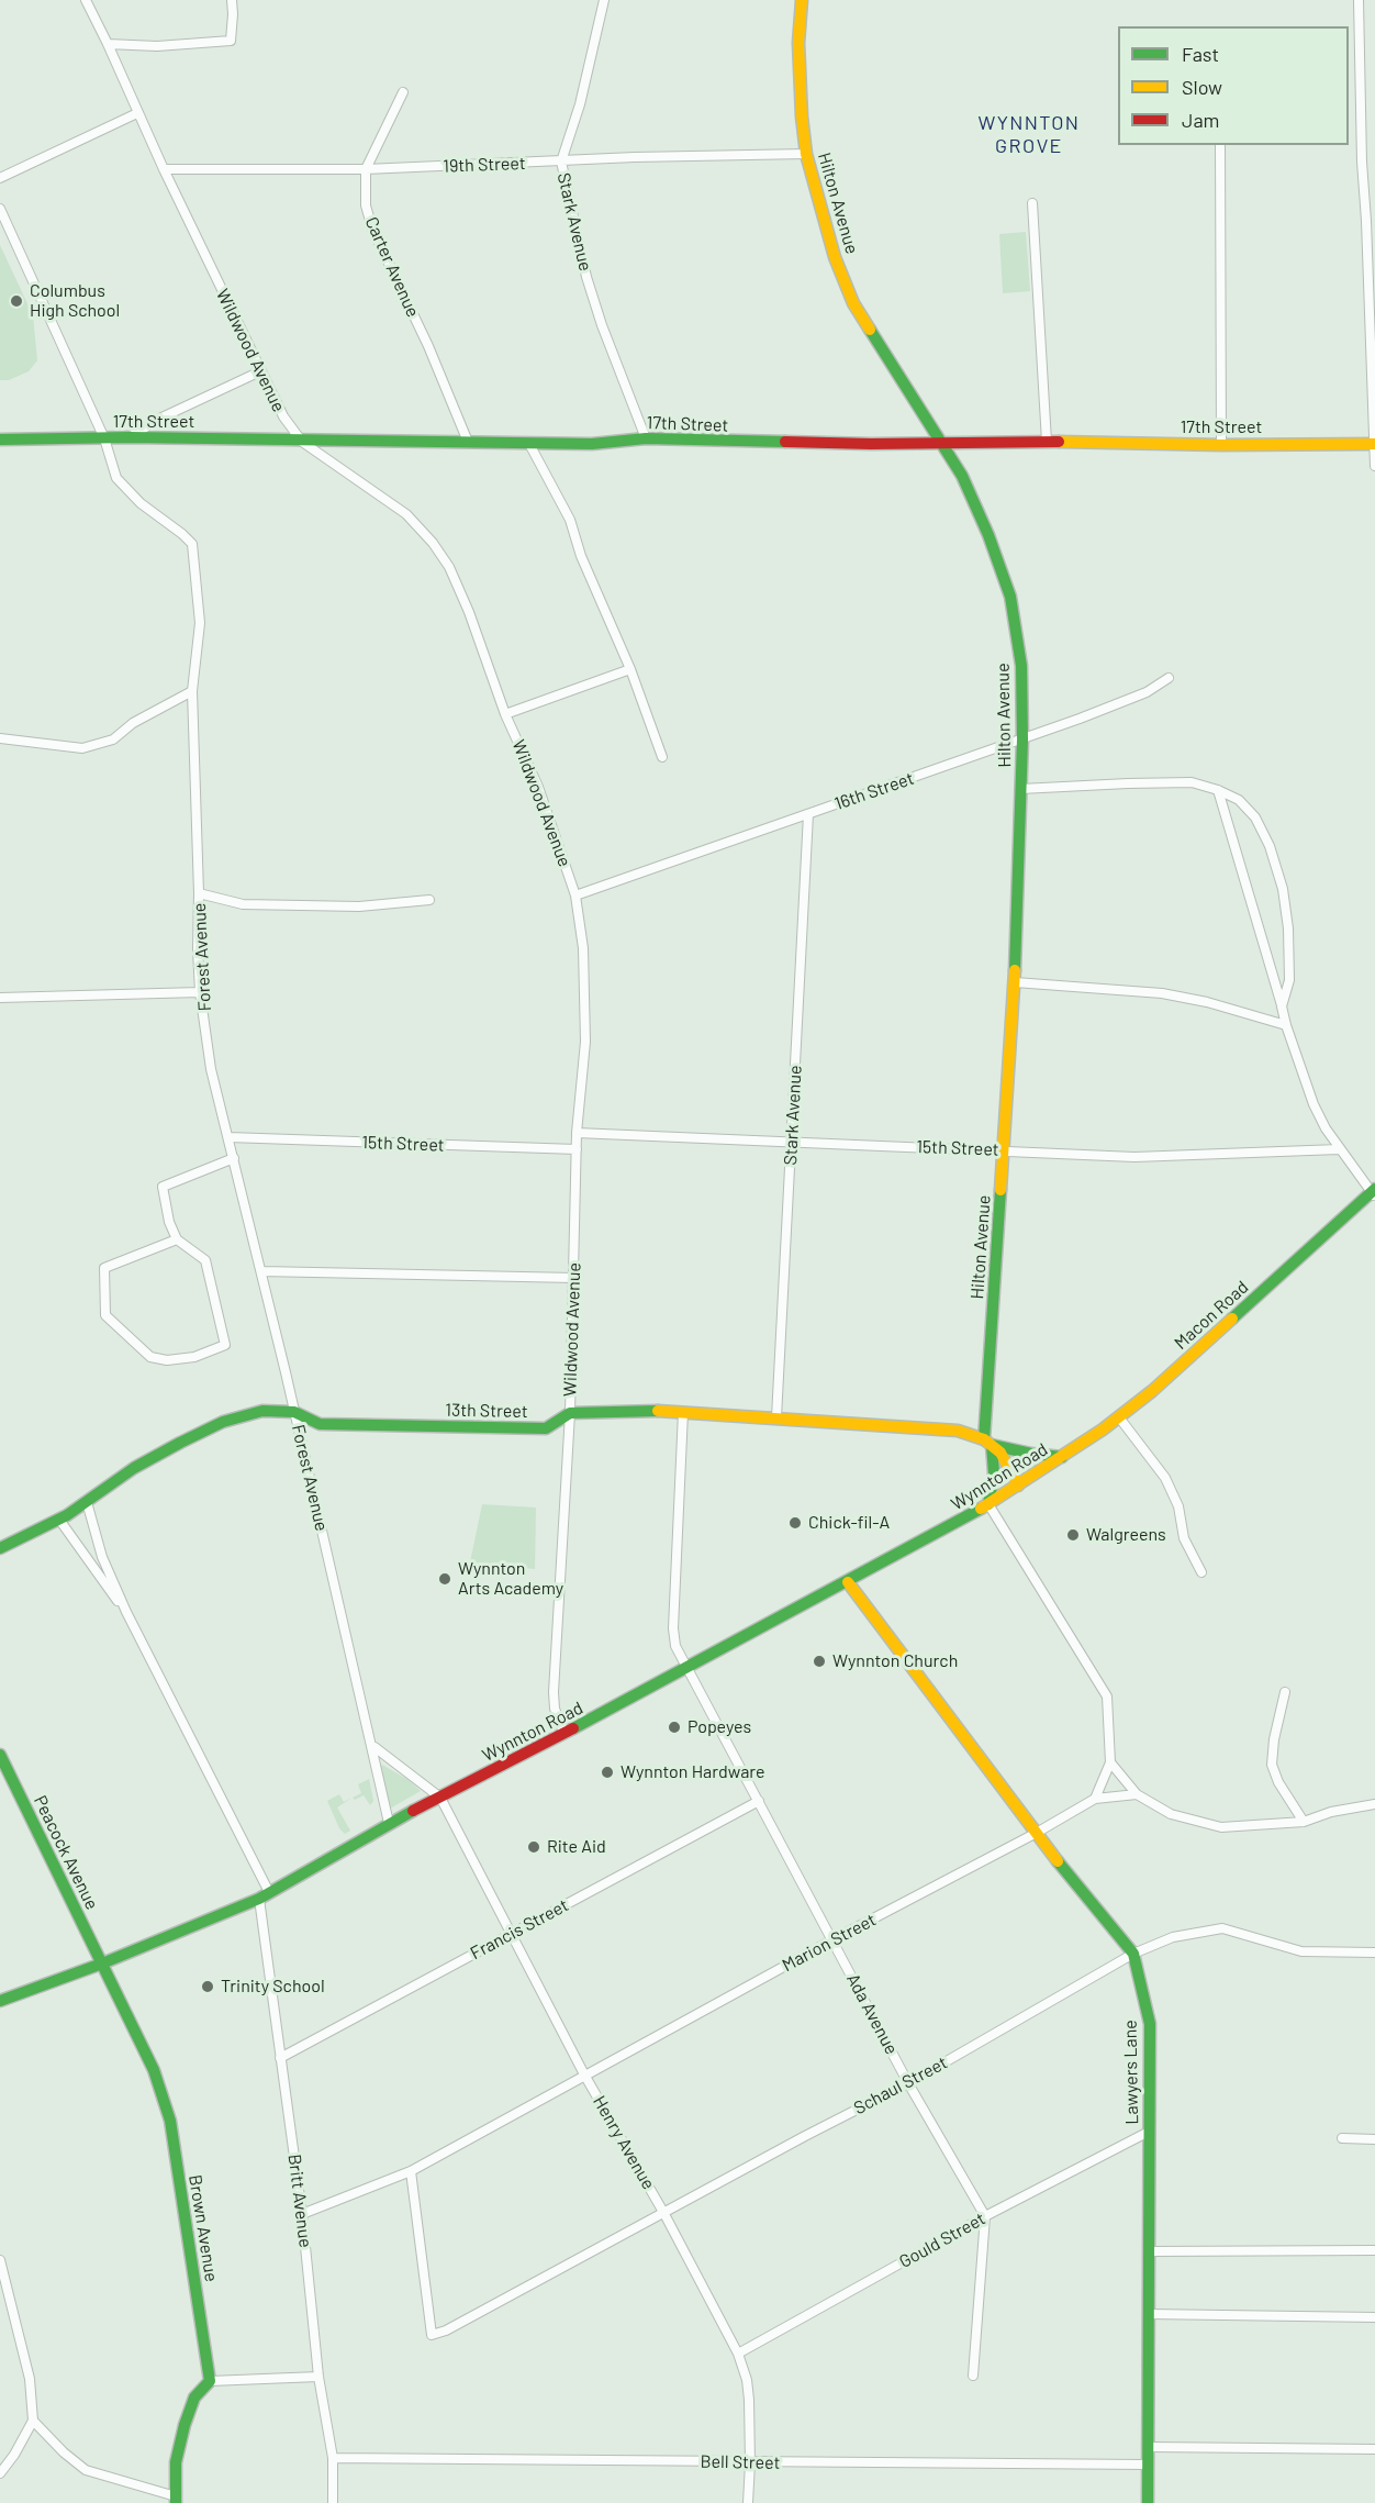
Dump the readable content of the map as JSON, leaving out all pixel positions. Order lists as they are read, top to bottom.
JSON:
{
  "streets": {
    "street": [
      "19th Street",
      "Hilton Avenue",
      "Stark Avenue",
      "Carter Avenue",
      "Wildwood Avenue",
      "17th Street",
      "16th Street",
      "Forest Avenue",
      "15th Street",
      "Macon Road",
      "13th Street",
      "Wynnton Road",
      "Peacock Avenue",
      "Francis Street",
      "Marion Street",
      "Ada Avenue",
      "Lawyers Lane",
      "Schaul Street",
      "Henry Avenue",
      "Britt Avenue",
      "Brown Avenue",
      "Gould Street",
      "Bell Street"
    ]
  },
  "crossings": [
    ["19th Street", "Hilton Avenue"],
    ["19th Street", "Stark Avenue"],
    ["19th Street", "Carter Avenue"],
    ["19th Street", "Wildwood Avenue"],
    ["Hilton Avenue", "17th Street"],
    ["Hilton Avenue", "16th Street"],
    ["Hilton Avenue", "15th Street"],
    ["Hilton Avenue", "13th Street"],
    ["Hilton Avenue", "Wynnton Road"],
    ["Stark Avenue", "17th Street"],
    ["Stark Avenue", "16th Street"],
    ["Stark Avenue", "15th Street"],
    ["Stark Avenue", "13th Street"],
    ["Carter Avenue", "17th Street"],
    ["Wildwood Avenue", "17th Street"],
    ["Wildwood Avenue", "16th Street"],
    ["Wildwood Avenue", "15th Street"],
    ["Wildwood Avenue", "13th Street"],
    ["Wildwood Avenue", "Wynnton Road"],
    ["17th Street", "Forest Avenue"],
    ["Forest Avenue", "15th Street"],
    ["Forest Avenue", "13th Street"],
    ["Forest Avenue", "Wynnton Road"],
    ["Macon Road", "13th Street"],
    ["Macon Road", "Wynnton Road"],
    ["13th Street", "Wynnton Road"],
    ["Wynnton Road", "Peacock Avenue"],
    ["Wynnton Road", "Ada Avenue"],
    ["Wynnton Road", "Lawyers Lane"],
    ["Wynnton Road", "Henry Avenue"],
    ["Wynnton Road", "Britt Avenue"],
    ["Wynnton Road", "Brown Avenue"],
    ["Peacock Avenue", "Brown Avenue"],
    ["Francis Street", "Ada Avenue"],
    ["Francis Street", "Henry Avenue"],
    ["Francis Street", "Britt Avenue"],
    ["Marion Street", "Ada Avenue"],
    ["Marion Street", "Lawyers Lane"],
    ["Marion Street", "Schaul Street"],
    ["Marion Street", "Henry Avenue"],
    ["Marion Street", "Britt Avenue"],
    ["Ada Avenue", "Schaul Street"],
    ["Ada Avenue", "Gould Street"],
    ["Lawyers Lane", "Schaul Street"],
    ["Lawyers Lane", "Gould Street"],
    ["Lawyers Lane", "Bell Street"],
    ["Schaul Street", "Henry Avenue"],
    ["Henry Avenue", "Gould Street"],
    ["Henry Avenue", "Bell Street"],
    ["Britt Avenue", "Bell Street"]
  ],
  "districts": ["WYNNTON GROVE"],
  "places": [
    "Columbus High School",
    "Chick-fil-A",
    "Walgreens",
    "Wynnton Arts Academy",
    "Wynnton Church",
    "Popeyes",
    "Wynnton Hardware",
    "Rite Aid",
    "Trinity School"
  ],
  "legend": ["Fast", "Slow", "Jam"]
}
